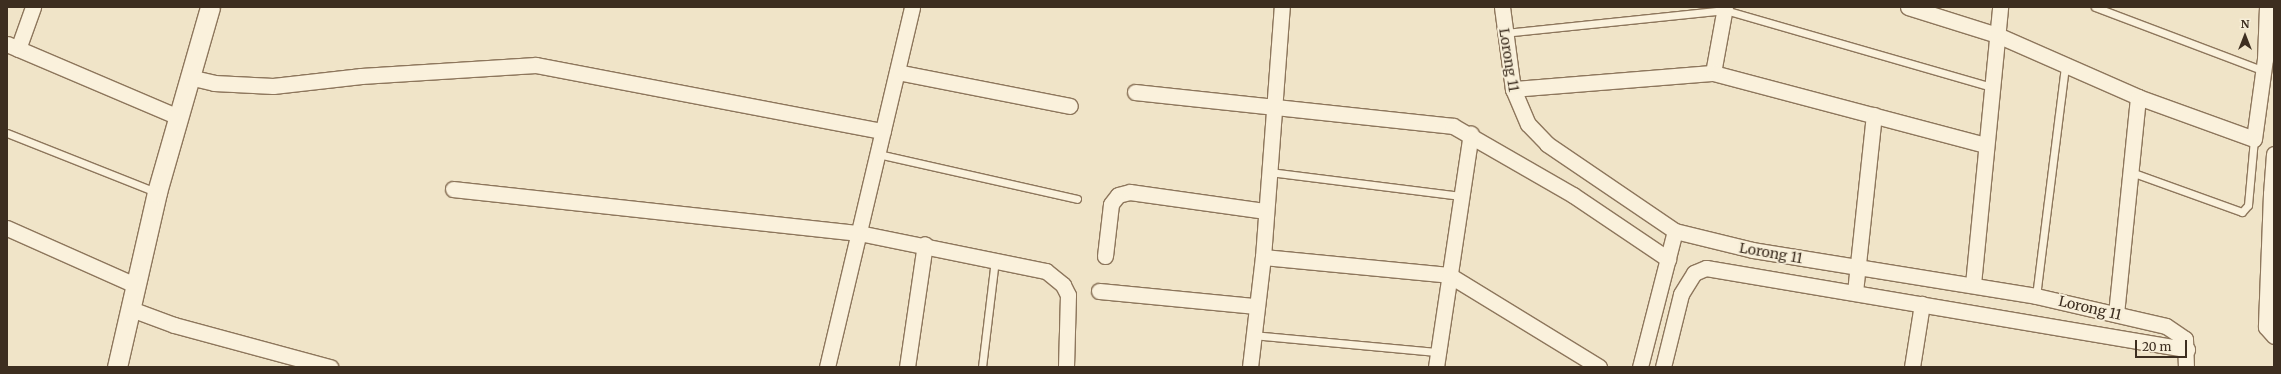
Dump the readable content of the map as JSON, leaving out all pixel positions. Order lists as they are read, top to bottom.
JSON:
{
  "streets": {
    "street": ["Lorong 11"]
  },
  "scale_bar": "20 m",
  "north": "top"
}
